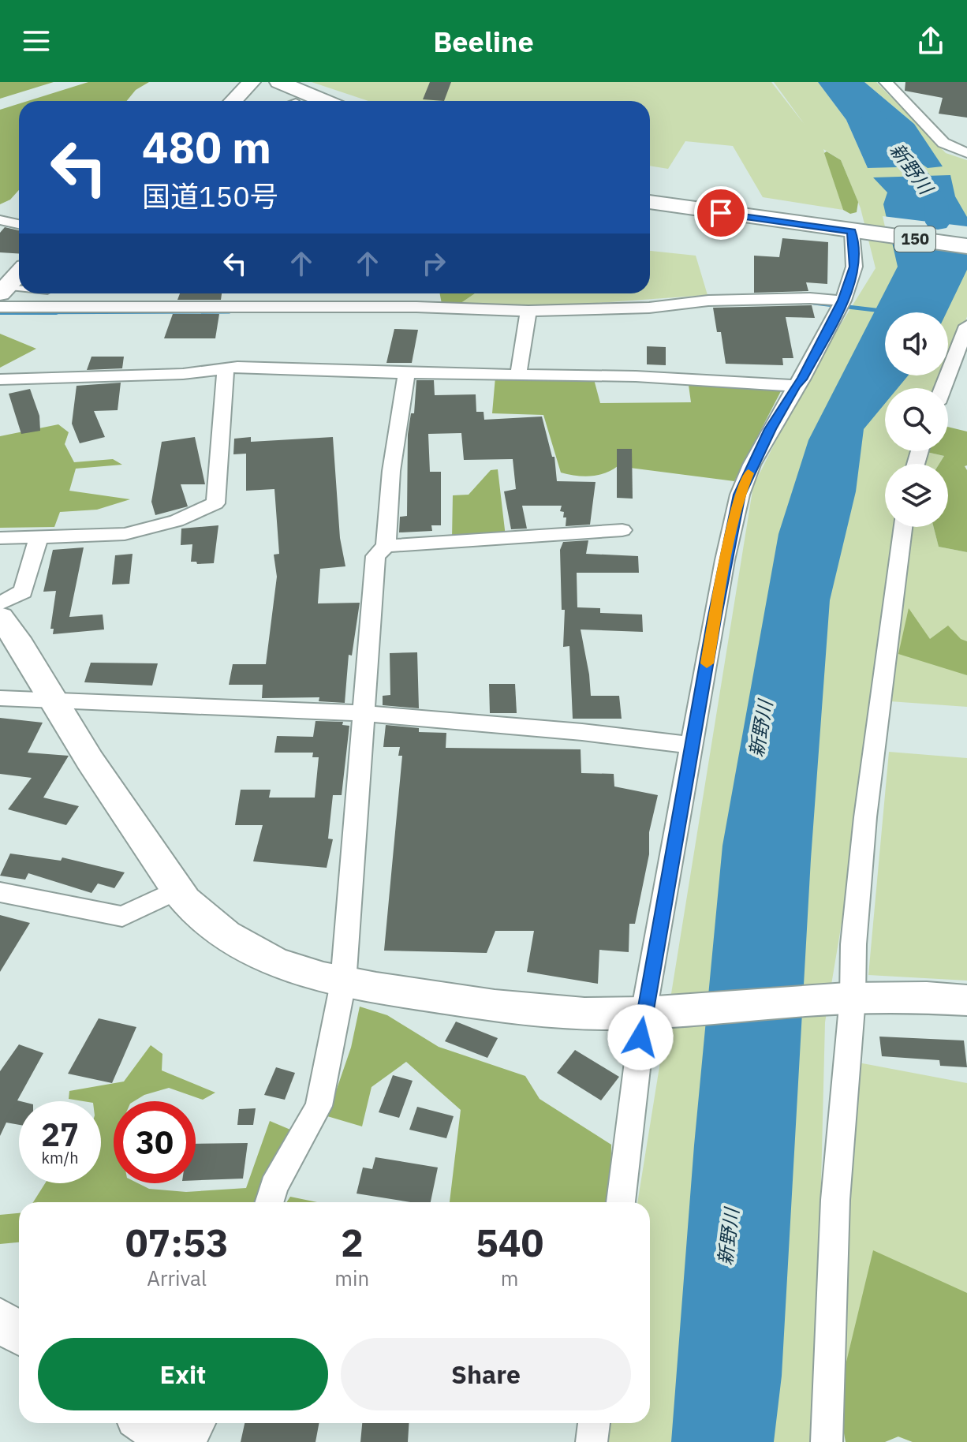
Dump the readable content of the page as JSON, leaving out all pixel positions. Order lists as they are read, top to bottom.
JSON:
{
  "streets": {
    "highway": ["150"]
  },
  "water": ["新野川"],
  "page": {
    "header": "Beeline",
    "turn": ["480 m", "国道150号"],
    "speed": "27 km/h",
    "limit": "30",
    "eta": [
      "07:53",
      "Arrival",
      "2",
      "min",
      "540",
      "m"
    ],
    "buttons": ["Exit", "Share"]
  }
}
